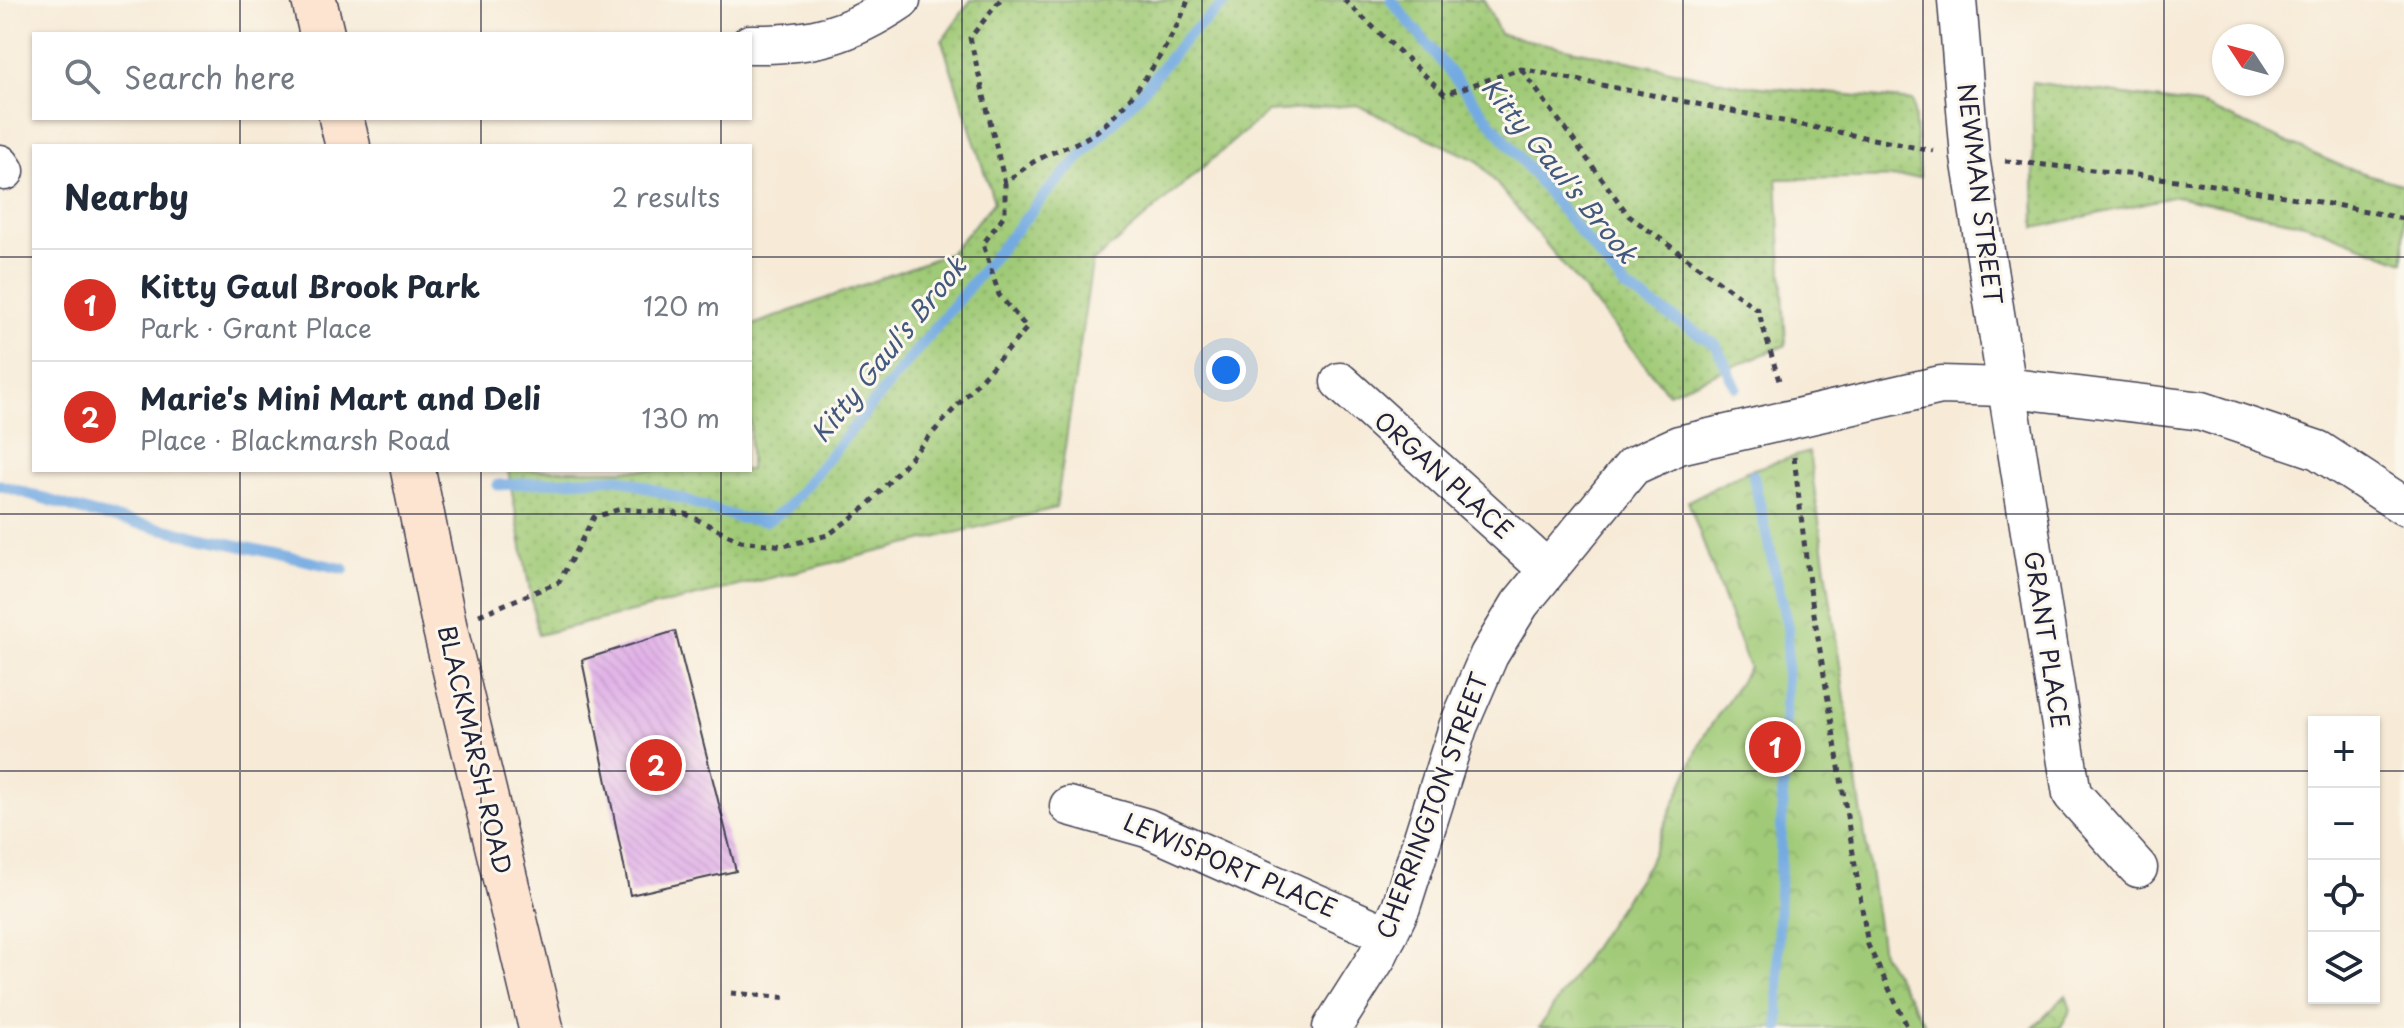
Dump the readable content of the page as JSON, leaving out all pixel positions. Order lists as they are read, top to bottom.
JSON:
{
  "streets": {
    "main road": ["BLACKMARSH ROAD"],
    "street": [
      "NEWMAN STREET",
      "ORGAN PLACE",
      "GRANT PLACE",
      "CHERRINGTON STREET",
      "LEWISPORT PLACE"
    ]
  },
  "crossings": [
    ["NEWMAN STREET", "GRANT PLACE"],
    ["NEWMAN STREET", "CHERRINGTON STREET"],
    ["ORGAN PLACE", "CHERRINGTON STREET"],
    ["GRANT PLACE", "CHERRINGTON STREET"],
    ["CHERRINGTON STREET", "LEWISPORT PLACE"]
  ],
  "water": ["Kitty Gaul's Brook"],
  "north": "top left",
  "page": {
    "search": "Search here",
    "heading": ["Nearby", "2 results"],
    "list": [
      {
        "mark": "1",
        "name": "Kitty Gaul Brook Park",
        "note": "Park · Grant Place",
        "value": "120 m"
      },
      {
        "mark": "2",
        "name": "Marie's Mini Mart and Deli",
        "note": "Place · Blackmarsh Road",
        "value": "130 m"
      }
    ],
    "map_buttons": ["+", "−"],
    "pins": ["1", "2"]
  }
}
